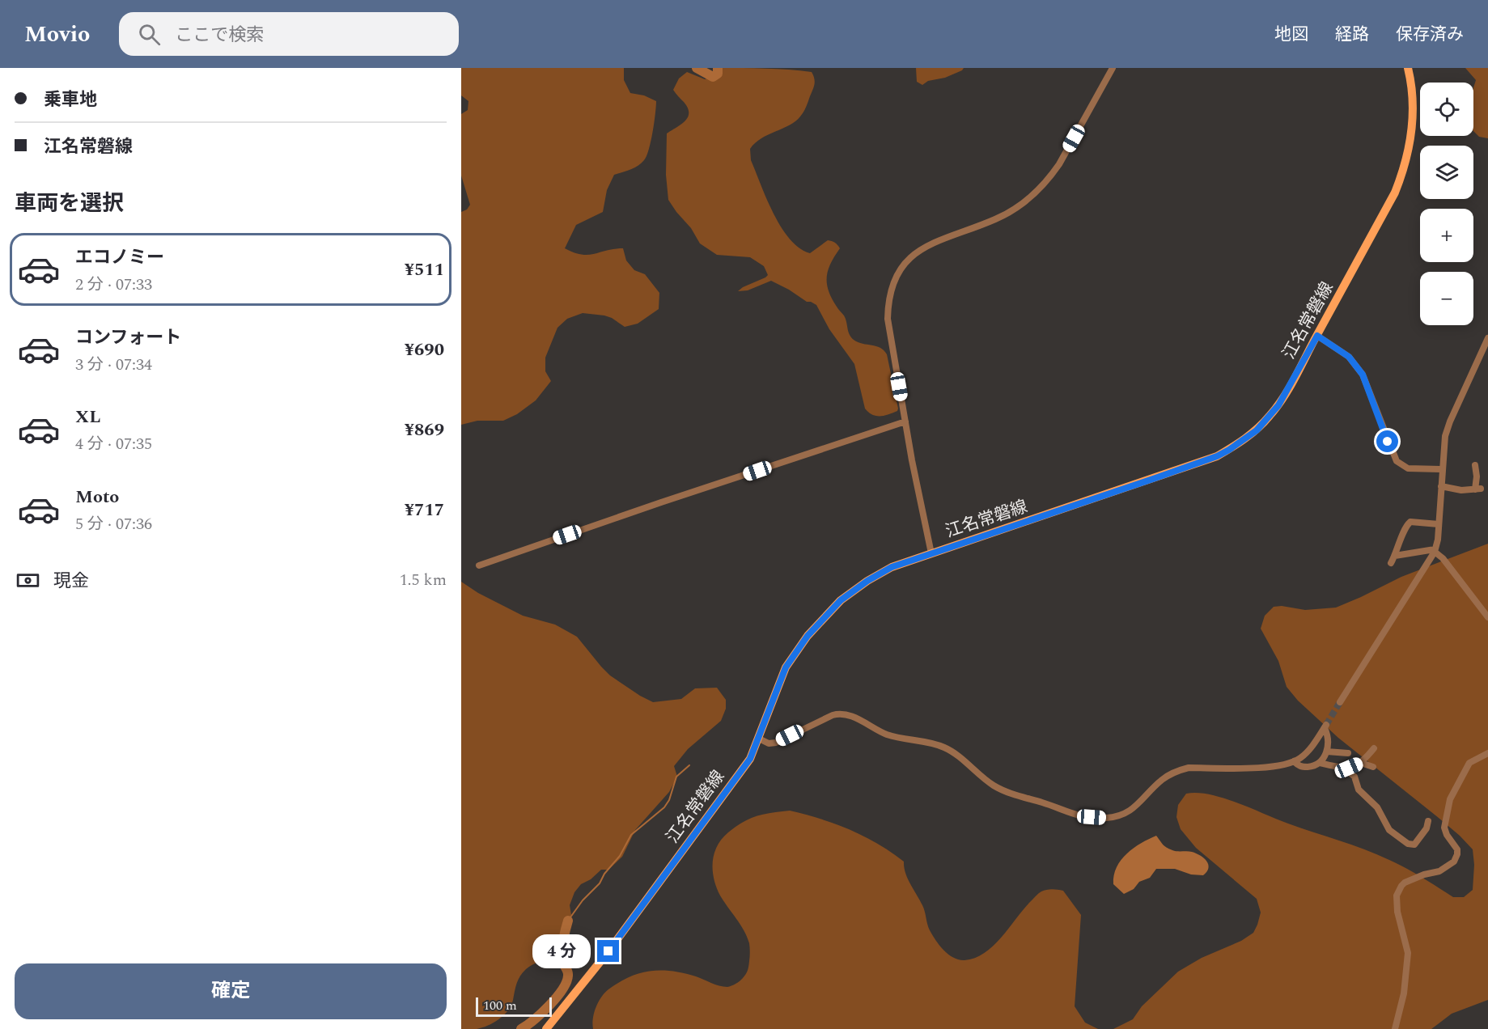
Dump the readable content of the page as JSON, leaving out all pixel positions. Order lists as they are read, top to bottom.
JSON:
{
  "streets": {
    "main road": ["江名常磐線"]
  },
  "scale_bar": "100 m",
  "page": {
    "header": "Movio",
    "search": "ここで検索",
    "nav": ["地図", "経路", "保存済み"],
    "banner": ["乗車地", "江名常磐線"],
    "map_buttons": ["+", "−"],
    "heading": "車両を選択",
    "list": [
      {
        "name": "エコノミー",
        "note": "2 分 · 07:33",
        "value": "¥511"
      },
      {
        "name": "コンフォート",
        "note": "3 分 · 07:34",
        "value": "¥690"
      },
      {
        "name": "XL",
        "note": "4 分 · 07:35",
        "value": "¥869"
      },
      {
        "name": "Moto",
        "note": "5 分 · 07:36",
        "value": "¥717"
      }
    ],
    "pay": ["現金", "1.5 km"],
    "bubble": "4 分",
    "buttons": "確定",
    "scale": "100 m"
  }
}
